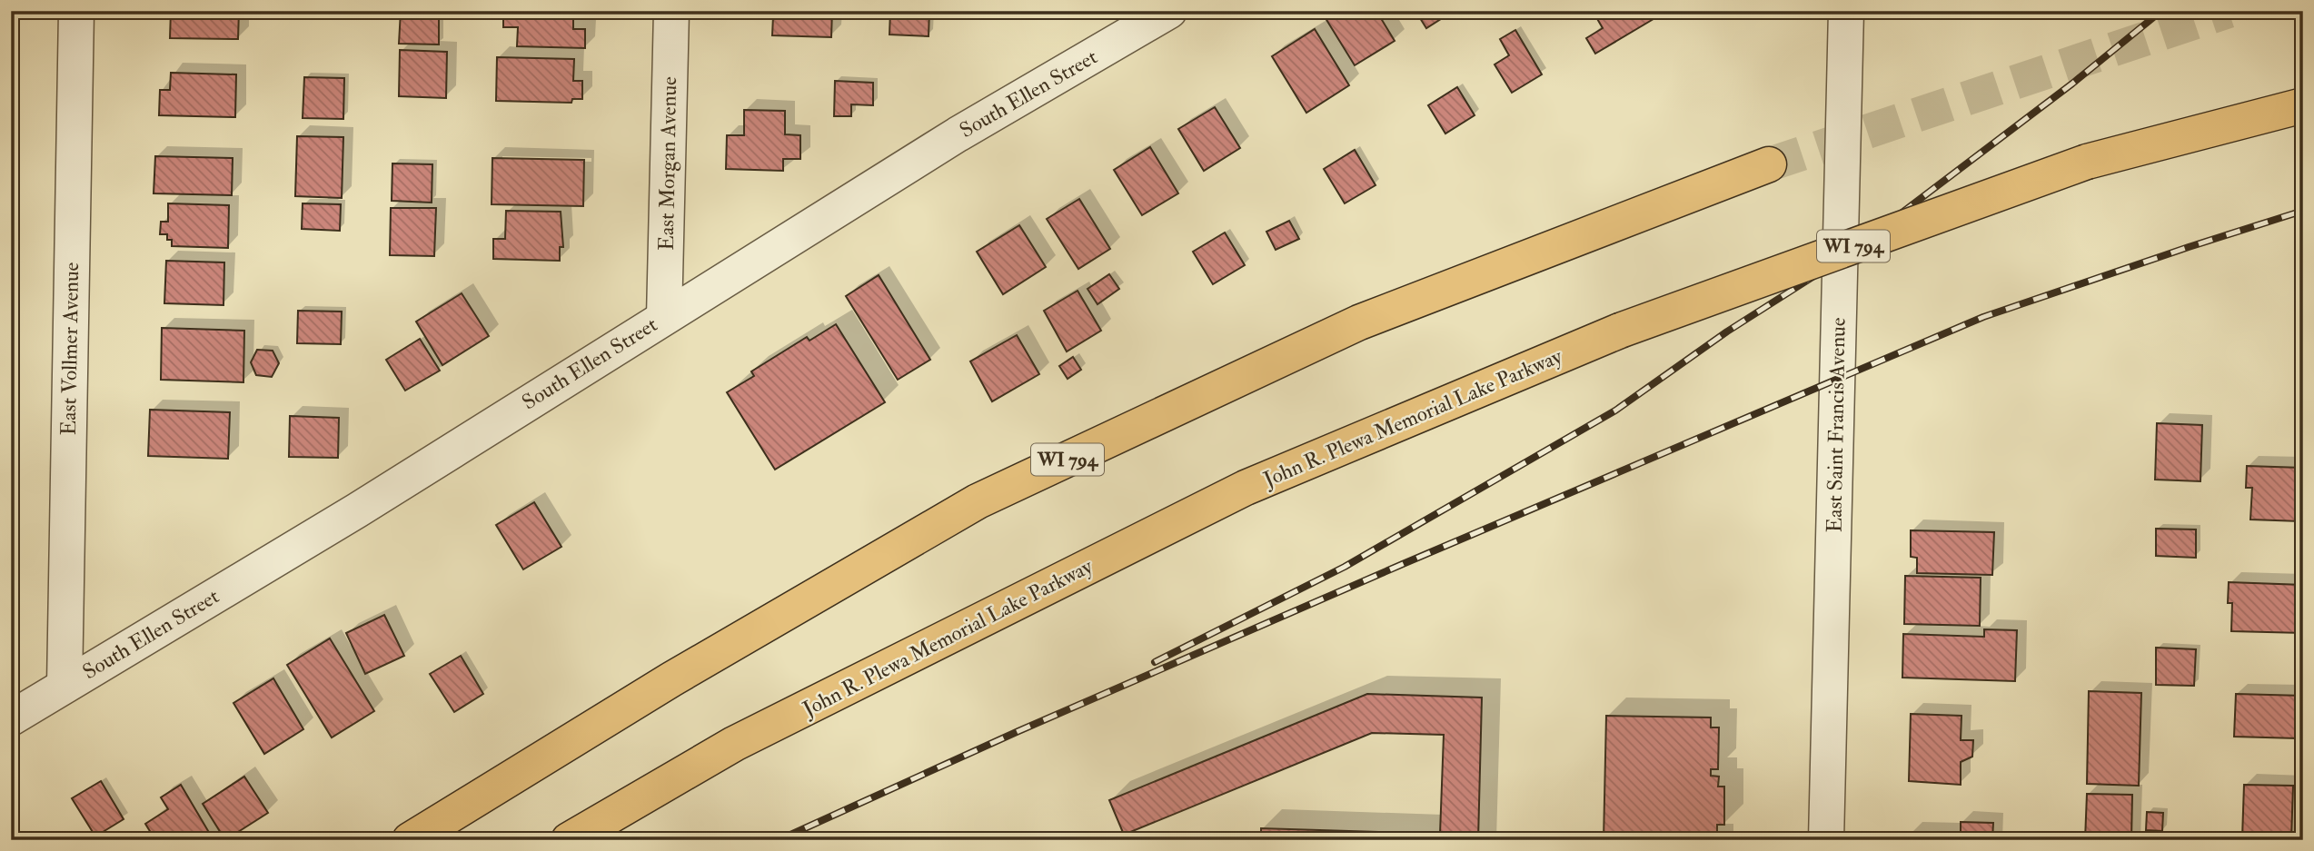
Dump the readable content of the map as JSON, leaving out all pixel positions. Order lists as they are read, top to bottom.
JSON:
{
  "streets": {
    "main road": ["WI 794", "John R. Plewa Memorial Lake Parkway"],
    "street": [
      "South Ellen Street",
      "East Morgan Avenue",
      "East Vollmer Avenue",
      "East Saint Francis Avenue"
    ]
  },
  "crossings": [
    ["South Ellen Street", "East Morgan Avenue"],
    ["South Ellen Street", "East Vollmer Avenue"]
  ]
}
